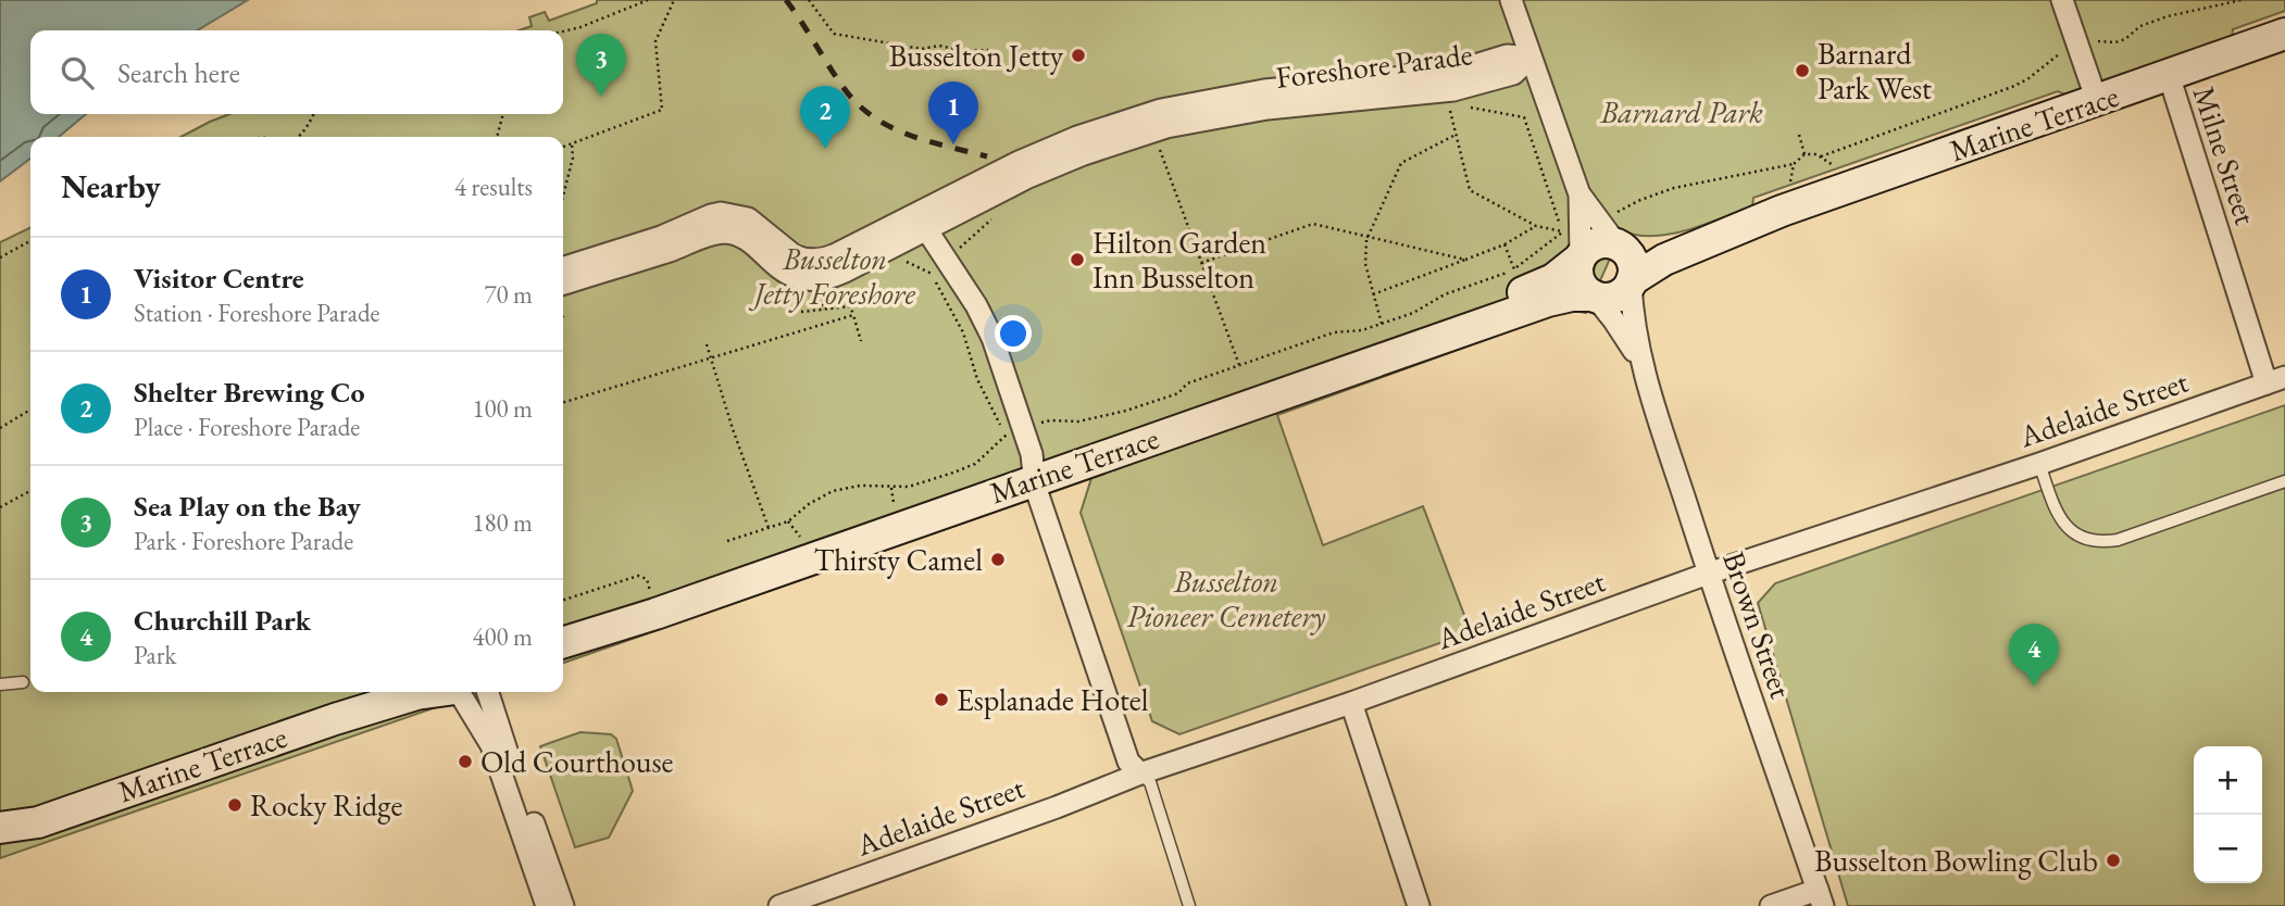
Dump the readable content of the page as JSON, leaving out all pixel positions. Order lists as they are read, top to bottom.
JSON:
{
  "streets": {
    "street": [
      "Foreshore Parade",
      "Marine Terrace",
      "Milne Street",
      "Adelaide Street",
      "Brown Street"
    ]
  },
  "crossings": [
    ["Marine Terrace", "Milne Street"],
    ["Marine Terrace", "Brown Street"],
    ["Milne Street", "Adelaide Street"],
    ["Adelaide Street", "Brown Street"]
  ],
  "parks": ["Barnard Park", "Busselton Jetty Foreshore", "Busselton Pioneer Cemetery"],
  "places": [
    "Busselton Jetty",
    "Barnard Park West",
    "Hilton Garden Inn Busselton",
    "Thirsty Camel",
    "Esplanade Hotel",
    "Old Courthouse",
    "Rocky Ridge",
    "Busselton Bowling Club"
  ],
  "page": {
    "search": "Search here",
    "pins": [
      "3",
      "1",
      "2",
      "4"
    ],
    "heading": ["Nearby", "4 results"],
    "list": [
      {
        "mark": "1",
        "name": "Visitor Centre",
        "note": "Station · Foreshore Parade",
        "value": "70 m"
      },
      {
        "mark": "2",
        "name": "Shelter Brewing Co",
        "note": "Place · Foreshore Parade",
        "value": "100 m"
      },
      {
        "mark": "3",
        "name": "Sea Play on the Bay",
        "note": "Park · Foreshore Parade",
        "value": "180 m"
      },
      {
        "mark": "4",
        "name": "Churchill Park",
        "note": "Park",
        "value": "400 m"
      }
    ],
    "map_buttons": ["+", "−"]
  }
}
